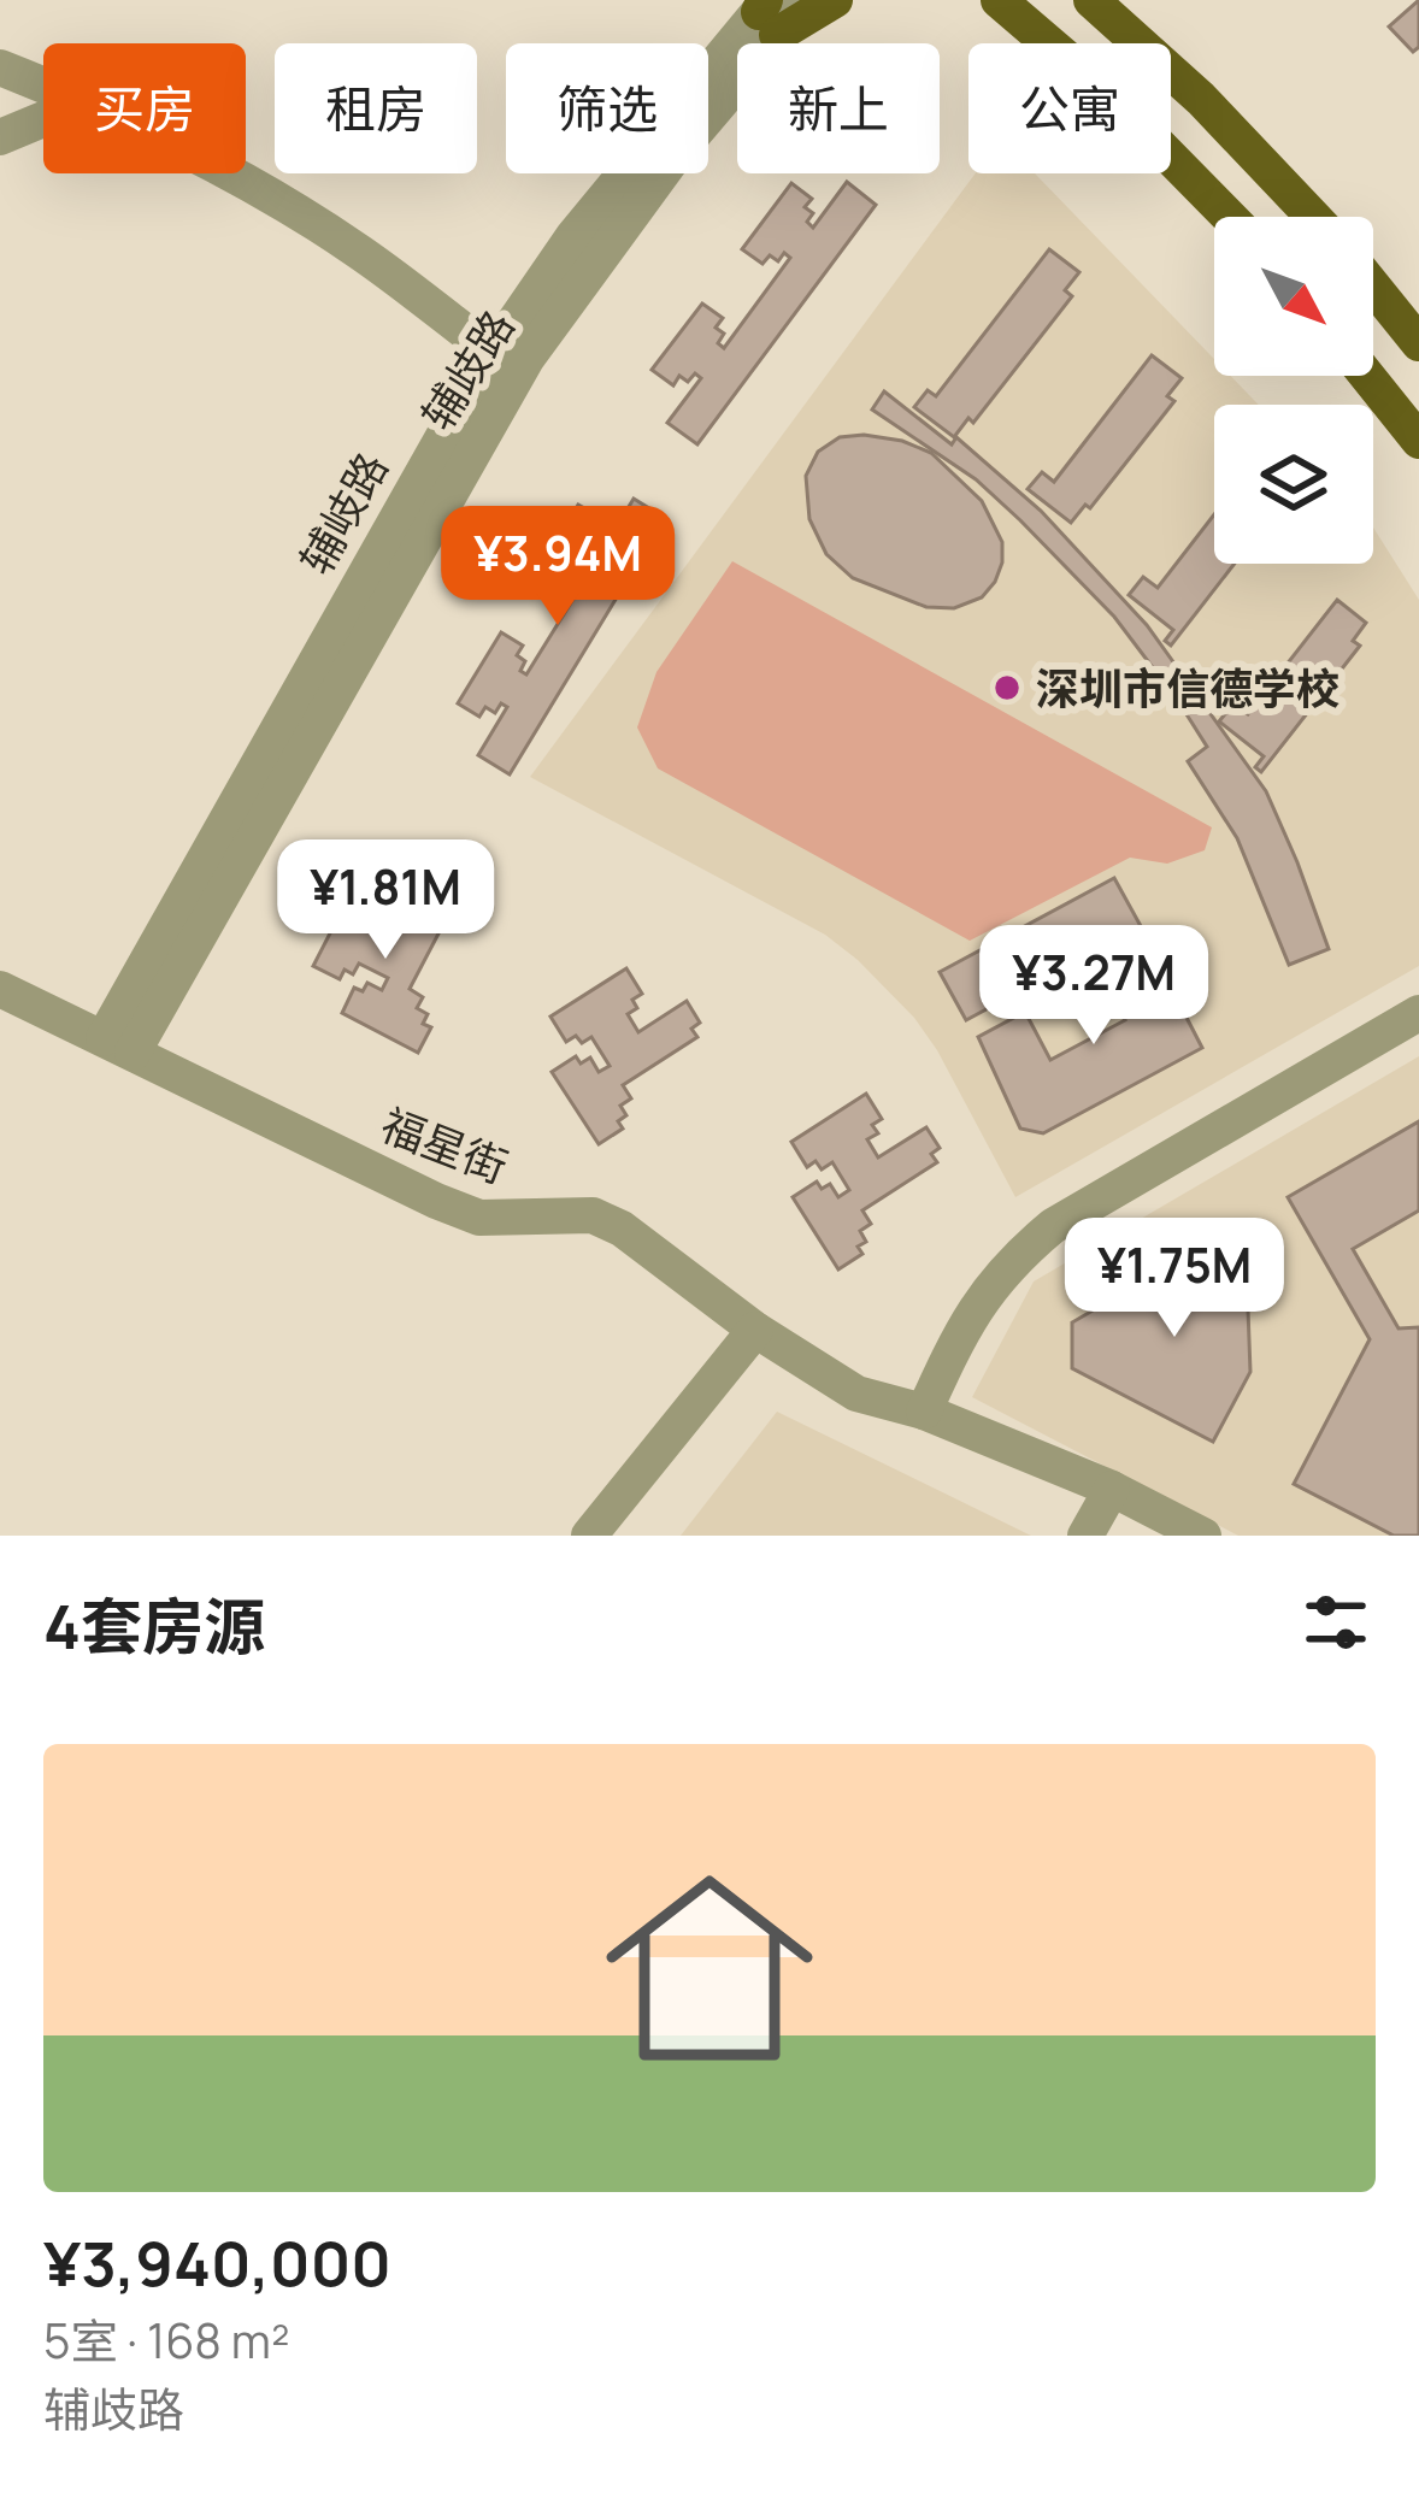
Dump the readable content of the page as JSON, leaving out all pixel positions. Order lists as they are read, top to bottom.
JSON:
{
  "streets": {
    "street": ["辅歧路", "辅岐路", "福星街"]
  },
  "crossings": [
    ["辅歧路", "辅岐路"],
    ["辅歧路", "福星街"],
    ["辅岐路", "福星街"]
  ],
  "places": ["深圳市信德学校"],
  "north": "bottom right",
  "page": {
    "chip": [
      "买房",
      "租房",
      "筛选",
      "新上",
      "公寓"
    ],
    "price": [
      "¥3.94M",
      "¥1.81M",
      "¥3.27M",
      "¥1.75M"
    ],
    "heading": "4套房源",
    "list": [
      {
        "name": "¥3,940,000",
        "note": "5室 · 168 m² · 辅歧路"
      }
    ]
  }
}
